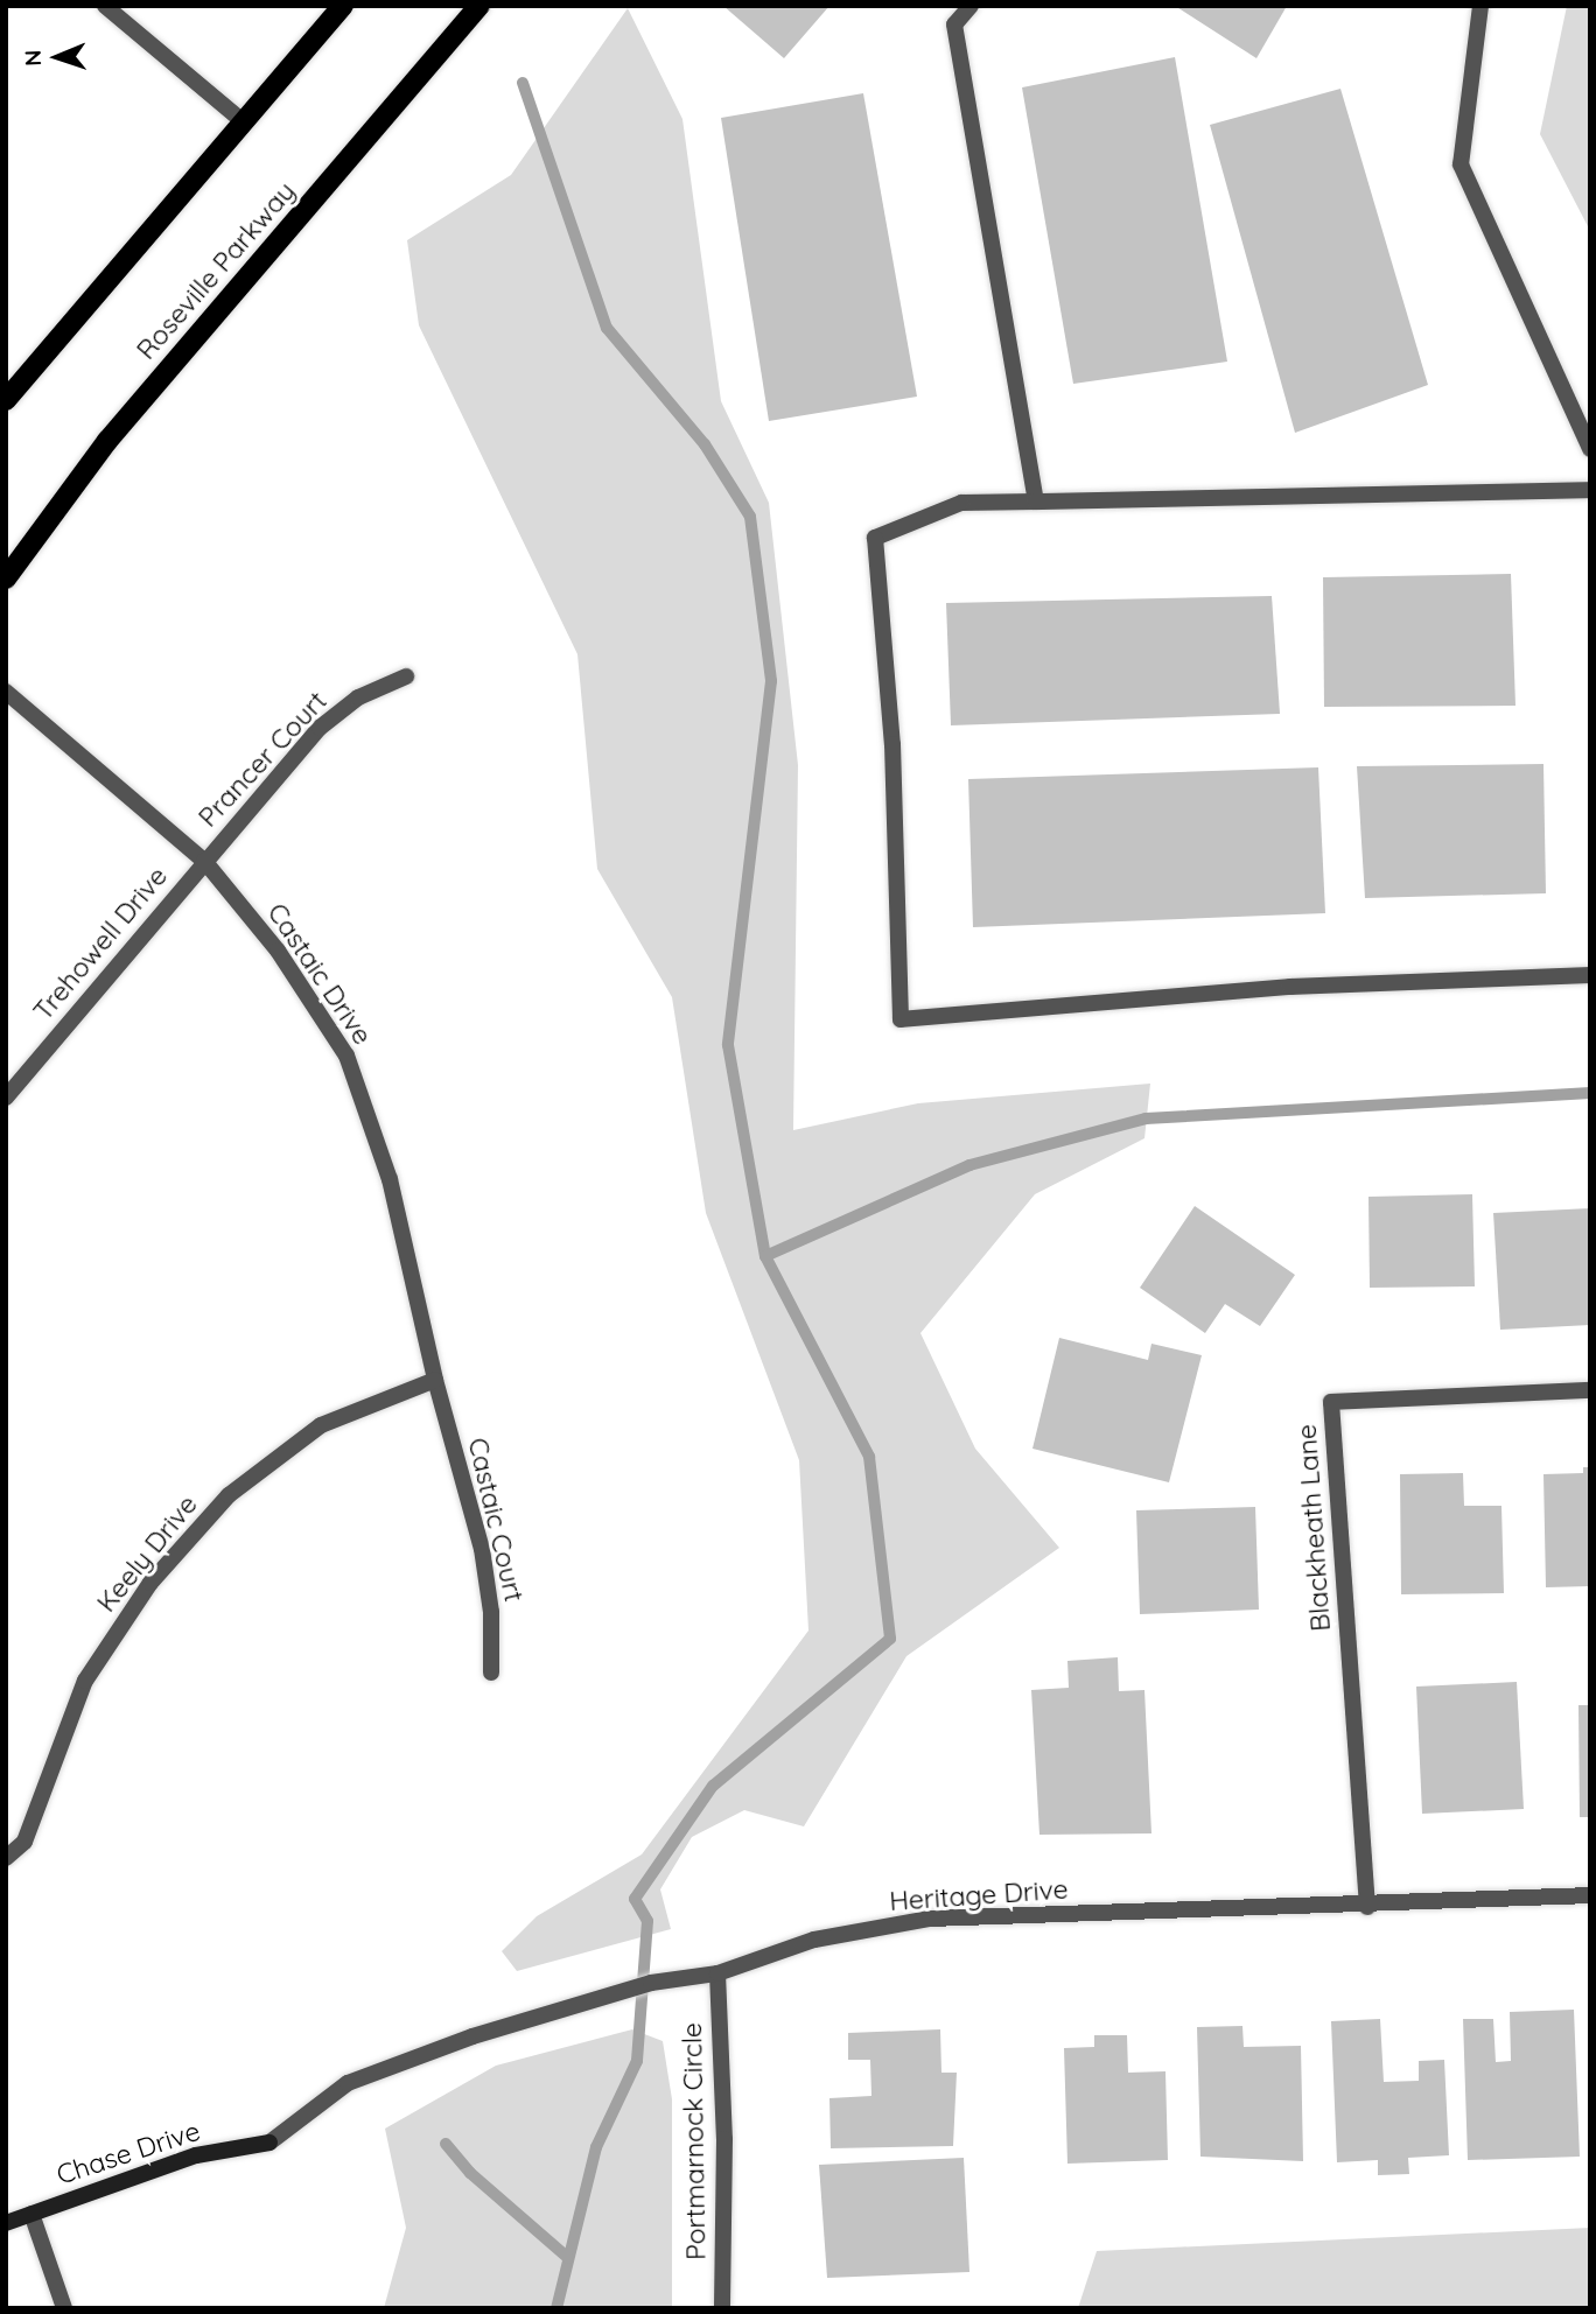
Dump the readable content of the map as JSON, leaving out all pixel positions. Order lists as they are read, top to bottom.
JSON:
{
  "streets": {
    "main road": ["Roseville Parkway"],
    "street": [
      "Prancer Court",
      "Trehowell Drive",
      "Castaic Drive",
      "Castaic Court",
      "Blackheath Lane",
      "Keely Drive",
      "Heritage Drive",
      "Portmarnock Circle",
      "Chase Drive"
    ]
  },
  "crossings": [
    ["Prancer Court", "Trehowell Drive"],
    ["Prancer Court", "Castaic Drive"],
    ["Trehowell Drive", "Castaic Drive"],
    ["Castaic Drive", "Castaic Court"],
    ["Castaic Drive", "Keely Drive"],
    ["Castaic Court", "Keely Drive"],
    ["Blackheath Lane", "Heritage Drive"],
    ["Heritage Drive", "Portmarnock Circle"],
    ["Heritage Drive", "Chase Drive"]
  ],
  "north": "left"
}
